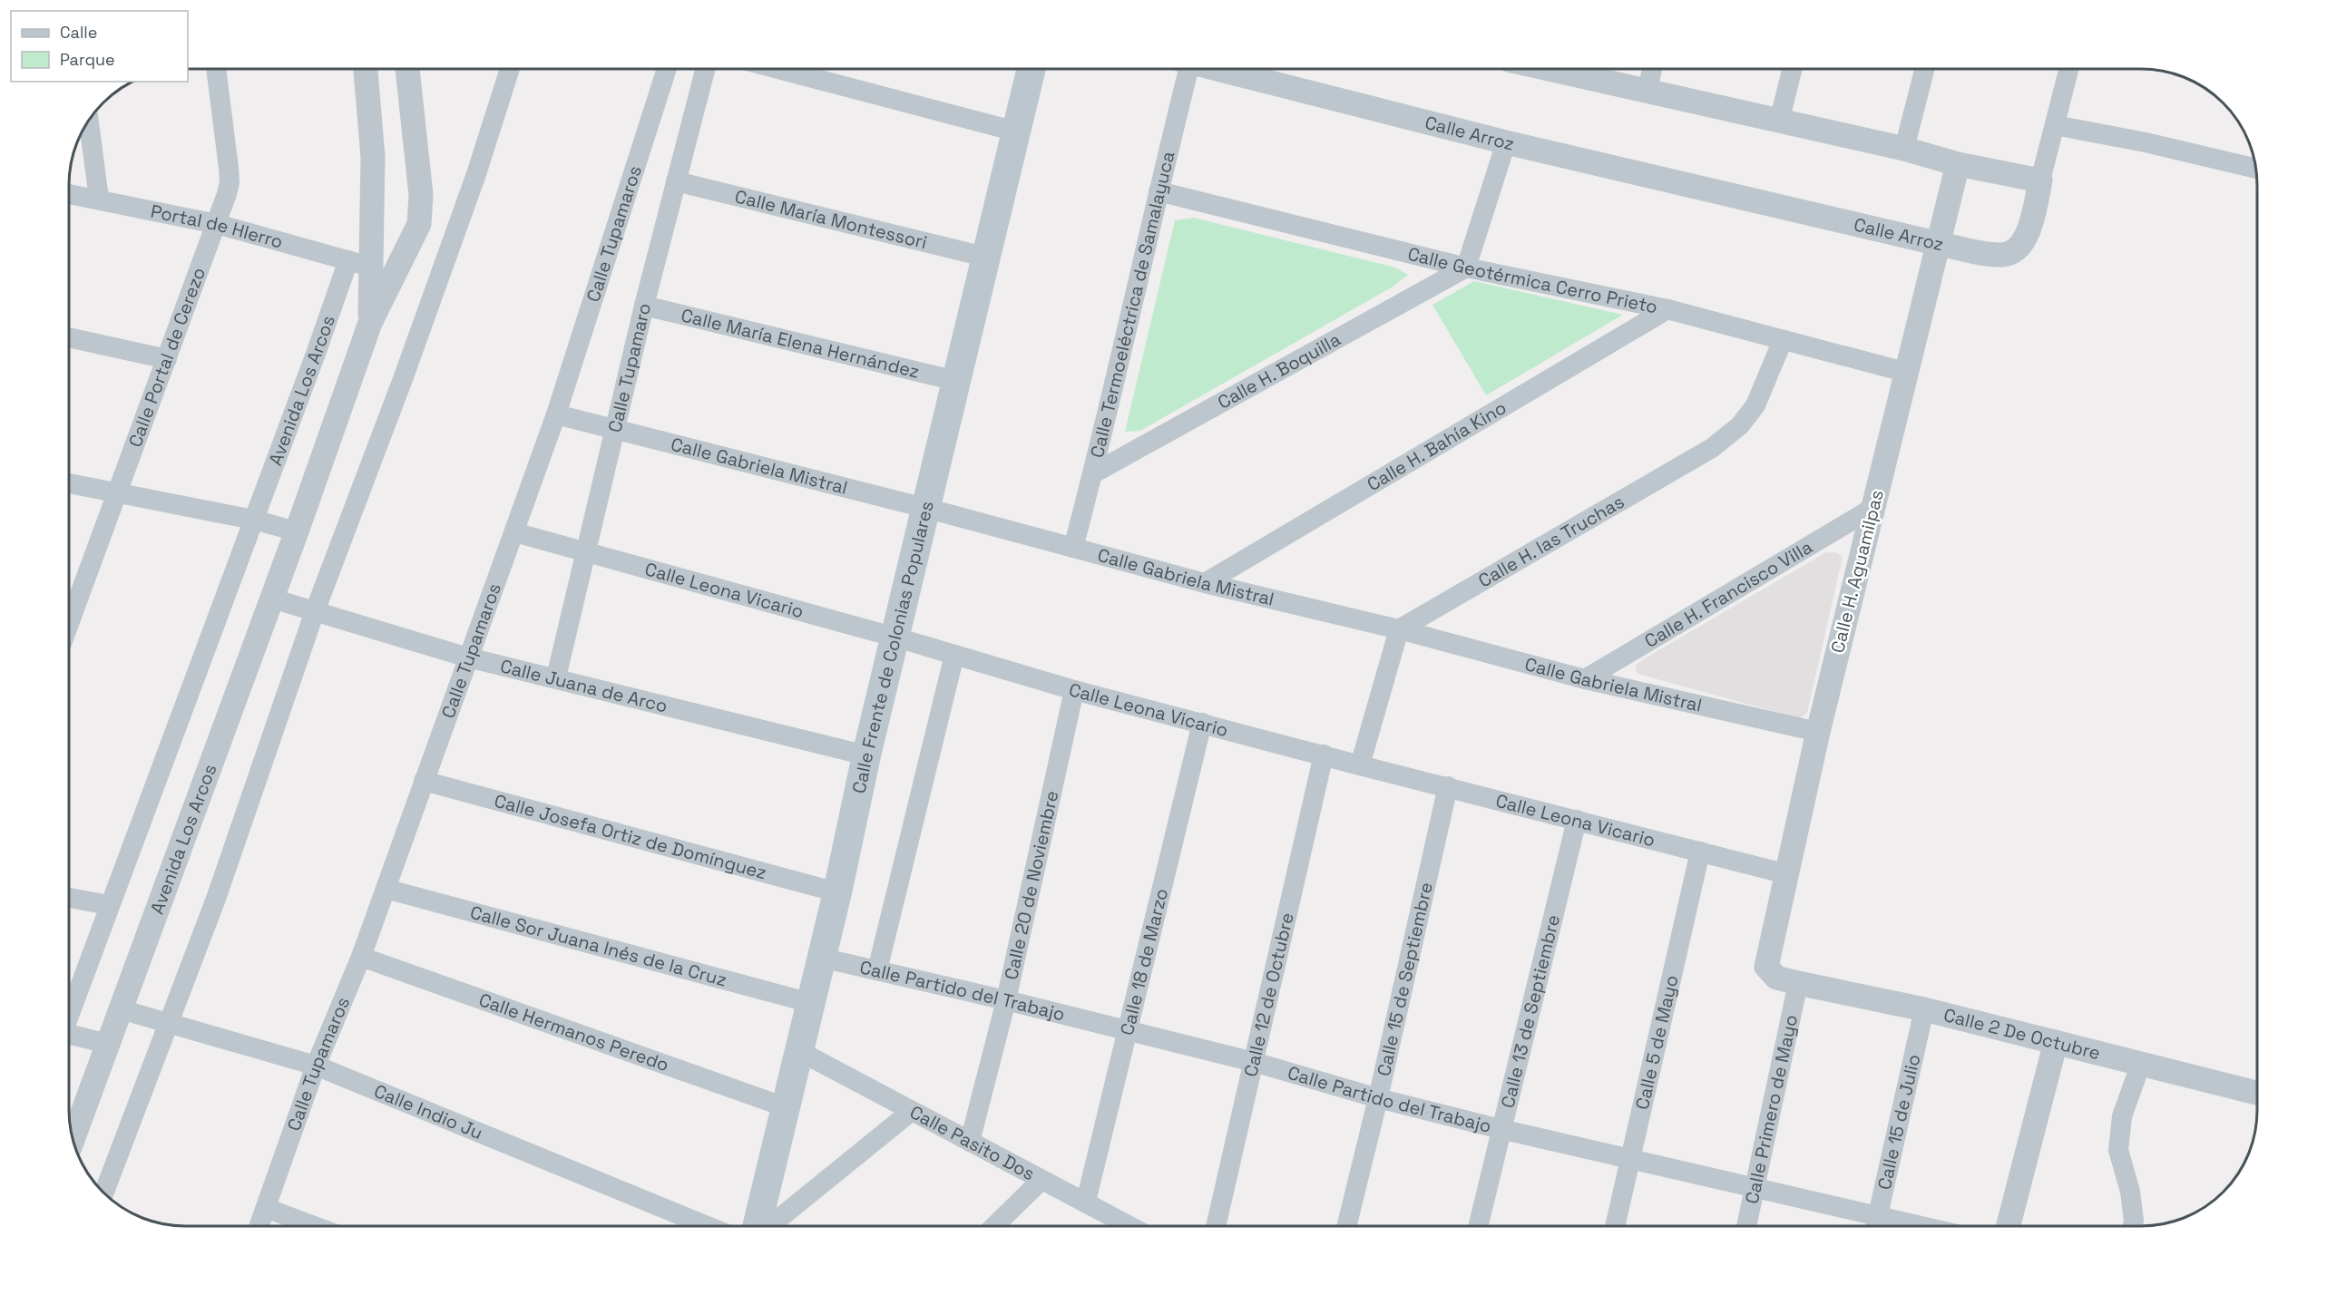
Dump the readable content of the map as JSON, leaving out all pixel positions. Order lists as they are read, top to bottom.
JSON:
{
  "streets": {
    "main road": ["Calle Frente de Colonias Populares"],
    "street": [
      "Calle Arroz",
      "Calle María Montessori",
      "Portal de HIerro",
      "Calle Tupamaros",
      "Calle Geotérmica Cerro Prieto",
      "Calle Termoeléctrica de Samalayuca",
      "Calle María Elena Hernández",
      "Calle Portal de Cerezo",
      "Calle Tupamaro",
      "Calle H. Boquilla",
      "Avenida Los Arcos",
      "Calle H. Bahía Kino",
      "Calle Gabriela Mistral",
      "Calle H. las Truchas",
      "Calle H. Aguamilpas",
      "Calle Leona Vicario",
      "Calle H. Francisco Villa",
      "Calle Juana de Arco",
      "Calle Josefa Ortiz de Domínguez",
      "Calle 20 de Noviembre",
      "Calle Sor Juana Inés de la Cruz",
      "Calle 18 de Marzo",
      "Calle 15 de Septiembre",
      "Calle Partido del Trabajo",
      "Calle 12 de Octubre",
      "Calle 13 de Septiembre",
      "Calle Hermanos Peredo",
      "Calle 2 De Octubre",
      "Calle 5 de Mayo",
      "Calle Primero de Mayo",
      "Calle Indio Ju",
      "Calle 15 de Julio",
      "Calle Pasito Dos"
    ]
  },
  "crossings": [
    ["Calle Arroz", "Calle H. Aguamilpas"],
    ["Calle María Montessori", "Calle Tupamaro"],
    ["Calle María Montessori", "Calle Frente de Colonias Populares"],
    ["Portal de HIerro", "Calle Portal de Cerezo"],
    ["Portal de HIerro", "Avenida Los Arcos"],
    ["Calle Tupamaros", "Calle Gabriela Mistral"],
    ["Calle Tupamaros", "Calle Leona Vicario"],
    ["Calle Tupamaros", "Calle Juana de Arco"],
    ["Calle Tupamaros", "Calle Josefa Ortiz de Domínguez"],
    ["Calle Tupamaros", "Calle Sor Juana Inés de la Cruz"],
    ["Calle Tupamaros", "Calle Hermanos Peredo"],
    ["Calle Tupamaros", "Calle Indio Ju"],
    ["Calle Geotérmica Cerro Prieto", "Calle Termoeléctrica de Samalayuca"],
    ["Calle Geotérmica Cerro Prieto", "Calle H. Boquilla"],
    ["Calle Geotérmica Cerro Prieto", "Calle H. Bahía Kino"],
    ["Calle Geotérmica Cerro Prieto", "Calle H. las Truchas"],
    ["Calle Geotérmica Cerro Prieto", "Calle H. Aguamilpas"],
    ["Calle Termoeléctrica de Samalayuca", "Calle H. Boquilla"],
    ["Calle Termoeléctrica de Samalayuca", "Calle Gabriela Mistral"],
    ["Calle María Elena Hernández", "Calle Tupamaro"],
    ["Calle María Elena Hernández", "Calle Frente de Colonias Populares"],
    ["Calle Tupamaro", "Calle Gabriela Mistral"],
    ["Calle Tupamaro", "Calle Leona Vicario"],
    ["Calle Tupamaro", "Calle Juana de Arco"],
    ["Avenida Los Arcos", "Calle Juana de Arco"],
    ["Avenida Los Arcos", "Calle Indio Ju"],
    ["Calle H. Bahía Kino", "Calle Gabriela Mistral"],
    ["Calle Gabriela Mistral", "Calle H. las Truchas"],
    ["Calle Gabriela Mistral", "Calle H. Aguamilpas"],
    ["Calle Gabriela Mistral", "Calle H. Francisco Villa"],
    ["Calle Gabriela Mistral", "Calle Frente de Colonias Populares"],
    ["Calle H. Aguamilpas", "Calle Leona Vicario"],
    ["Calle H. Aguamilpas", "Calle H. Francisco Villa"],
    ["Calle H. Aguamilpas", "Calle 2 De Octubre"],
    ["Calle H. Aguamilpas", "Calle Primero de Mayo"],
    ["Calle Leona Vicario", "Calle Frente de Colonias Populares"],
    ["Calle Leona Vicario", "Calle 20 de Noviembre"],
    ["Calle Leona Vicario", "Calle 18 de Marzo"],
    ["Calle Leona Vicario", "Calle 15 de Septiembre"],
    ["Calle Leona Vicario", "Calle 12 de Octubre"],
    ["Calle Leona Vicario", "Calle 13 de Septiembre"],
    ["Calle Leona Vicario", "Calle 5 de Mayo"],
    ["Calle Frente de Colonias Populares", "Calle Juana de Arco"],
    ["Calle Frente de Colonias Populares", "Calle Josefa Ortiz de Domínguez"],
    ["Calle Frente de Colonias Populares", "Calle Sor Juana Inés de la Cruz"],
    ["Calle Frente de Colonias Populares", "Calle Partido del Trabajo"],
    ["Calle Frente de Colonias Populares", "Calle Hermanos Peredo"],
    ["Calle Frente de Colonias Populares", "Calle Pasito Dos"],
    ["Calle 20 de Noviembre", "Calle Partido del Trabajo"],
    ["Calle 20 de Noviembre", "Calle Pasito Dos"],
    ["Calle 18 de Marzo", "Calle Partido del Trabajo"],
    ["Calle 18 de Marzo", "Calle Pasito Dos"],
    ["Calle 15 de Septiembre", "Calle Partido del Trabajo"],
    ["Calle Partido del Trabajo", "Calle 12 de Octubre"],
    ["Calle Partido del Trabajo", "Calle 13 de Septiembre"],
    ["Calle Partido del Trabajo", "Calle 5 de Mayo"],
    ["Calle Partido del Trabajo", "Calle Primero de Mayo"],
    ["Calle Partido del Trabajo", "Calle 15 de Julio"],
    ["Calle 2 De Octubre", "Calle Primero de Mayo"],
    ["Calle 2 De Octubre", "Calle 15 de Julio"]
  ],
  "legend": ["Calle", "Parque"]
}
